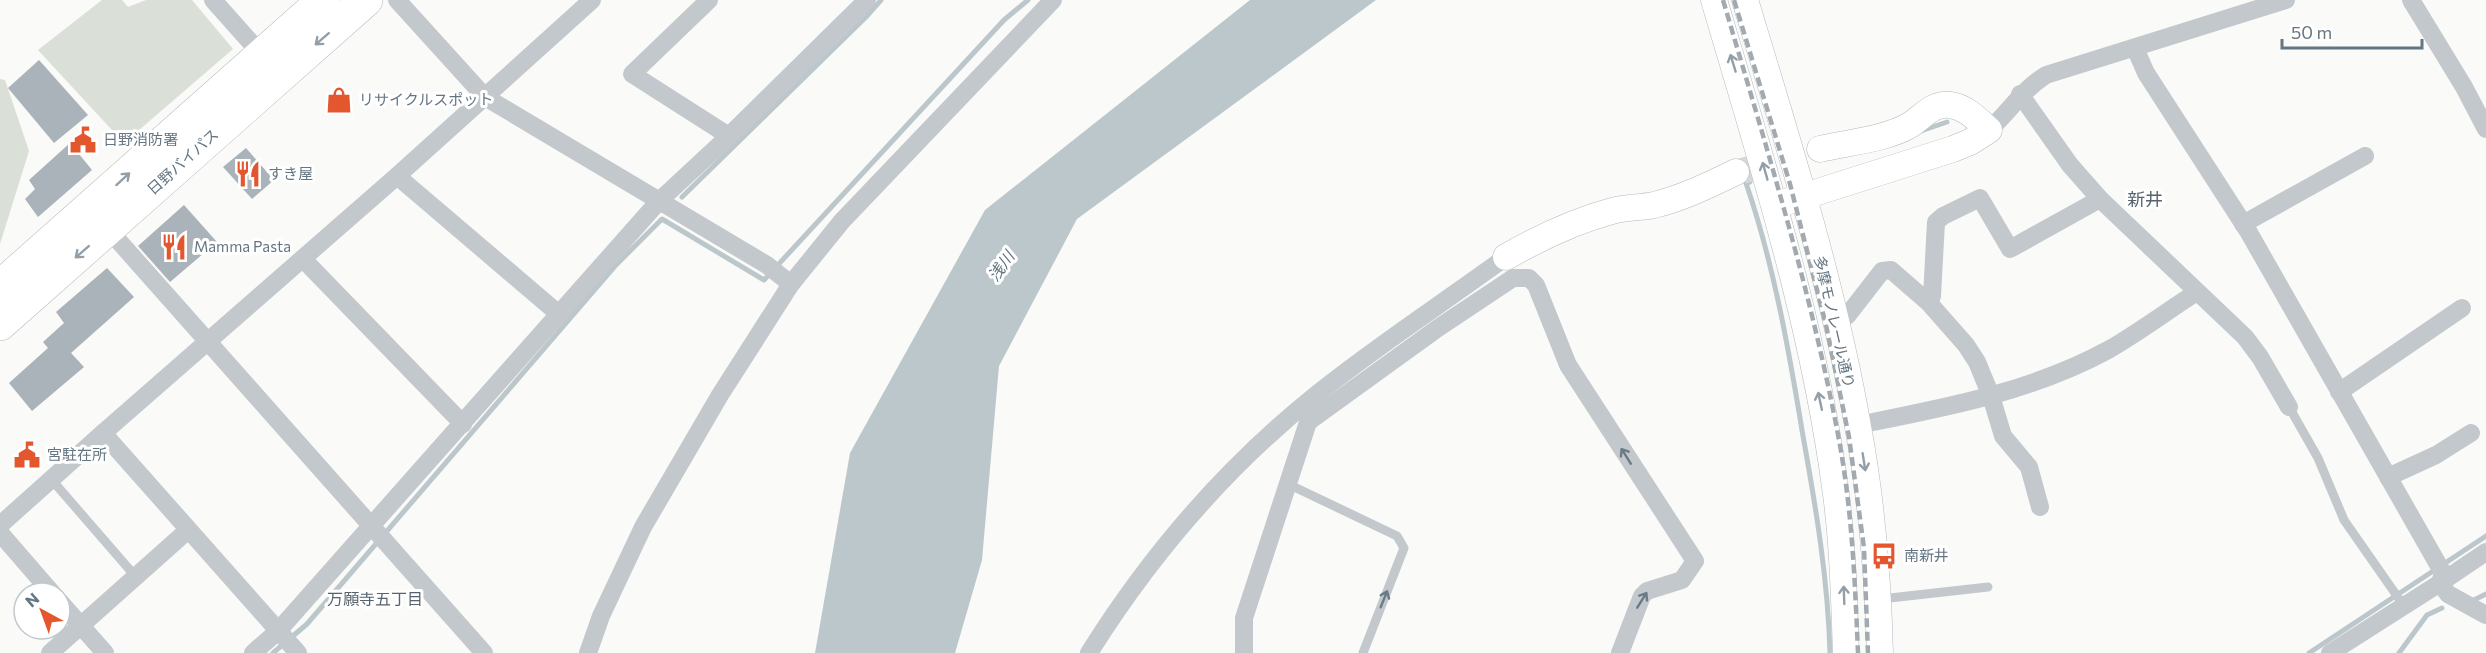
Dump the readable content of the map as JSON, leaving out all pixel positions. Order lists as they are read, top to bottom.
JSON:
{
  "streets": {
    "highway": ["日野バイパス"],
    "main road": ["多摩モノレール通り"]
  },
  "districts": ["新井", "万願寺五丁目"],
  "water": ["浅川"],
  "places": {
    "shop": ["リサイクルスポット"],
    "public building": ["日野消防署", "宮駐在所"],
    "restaurant": ["すき屋", "Mamma Pasta"],
    "bus stop": ["南新井"]
  },
  "scale_bar": "50 m",
  "north": "top left"
}
